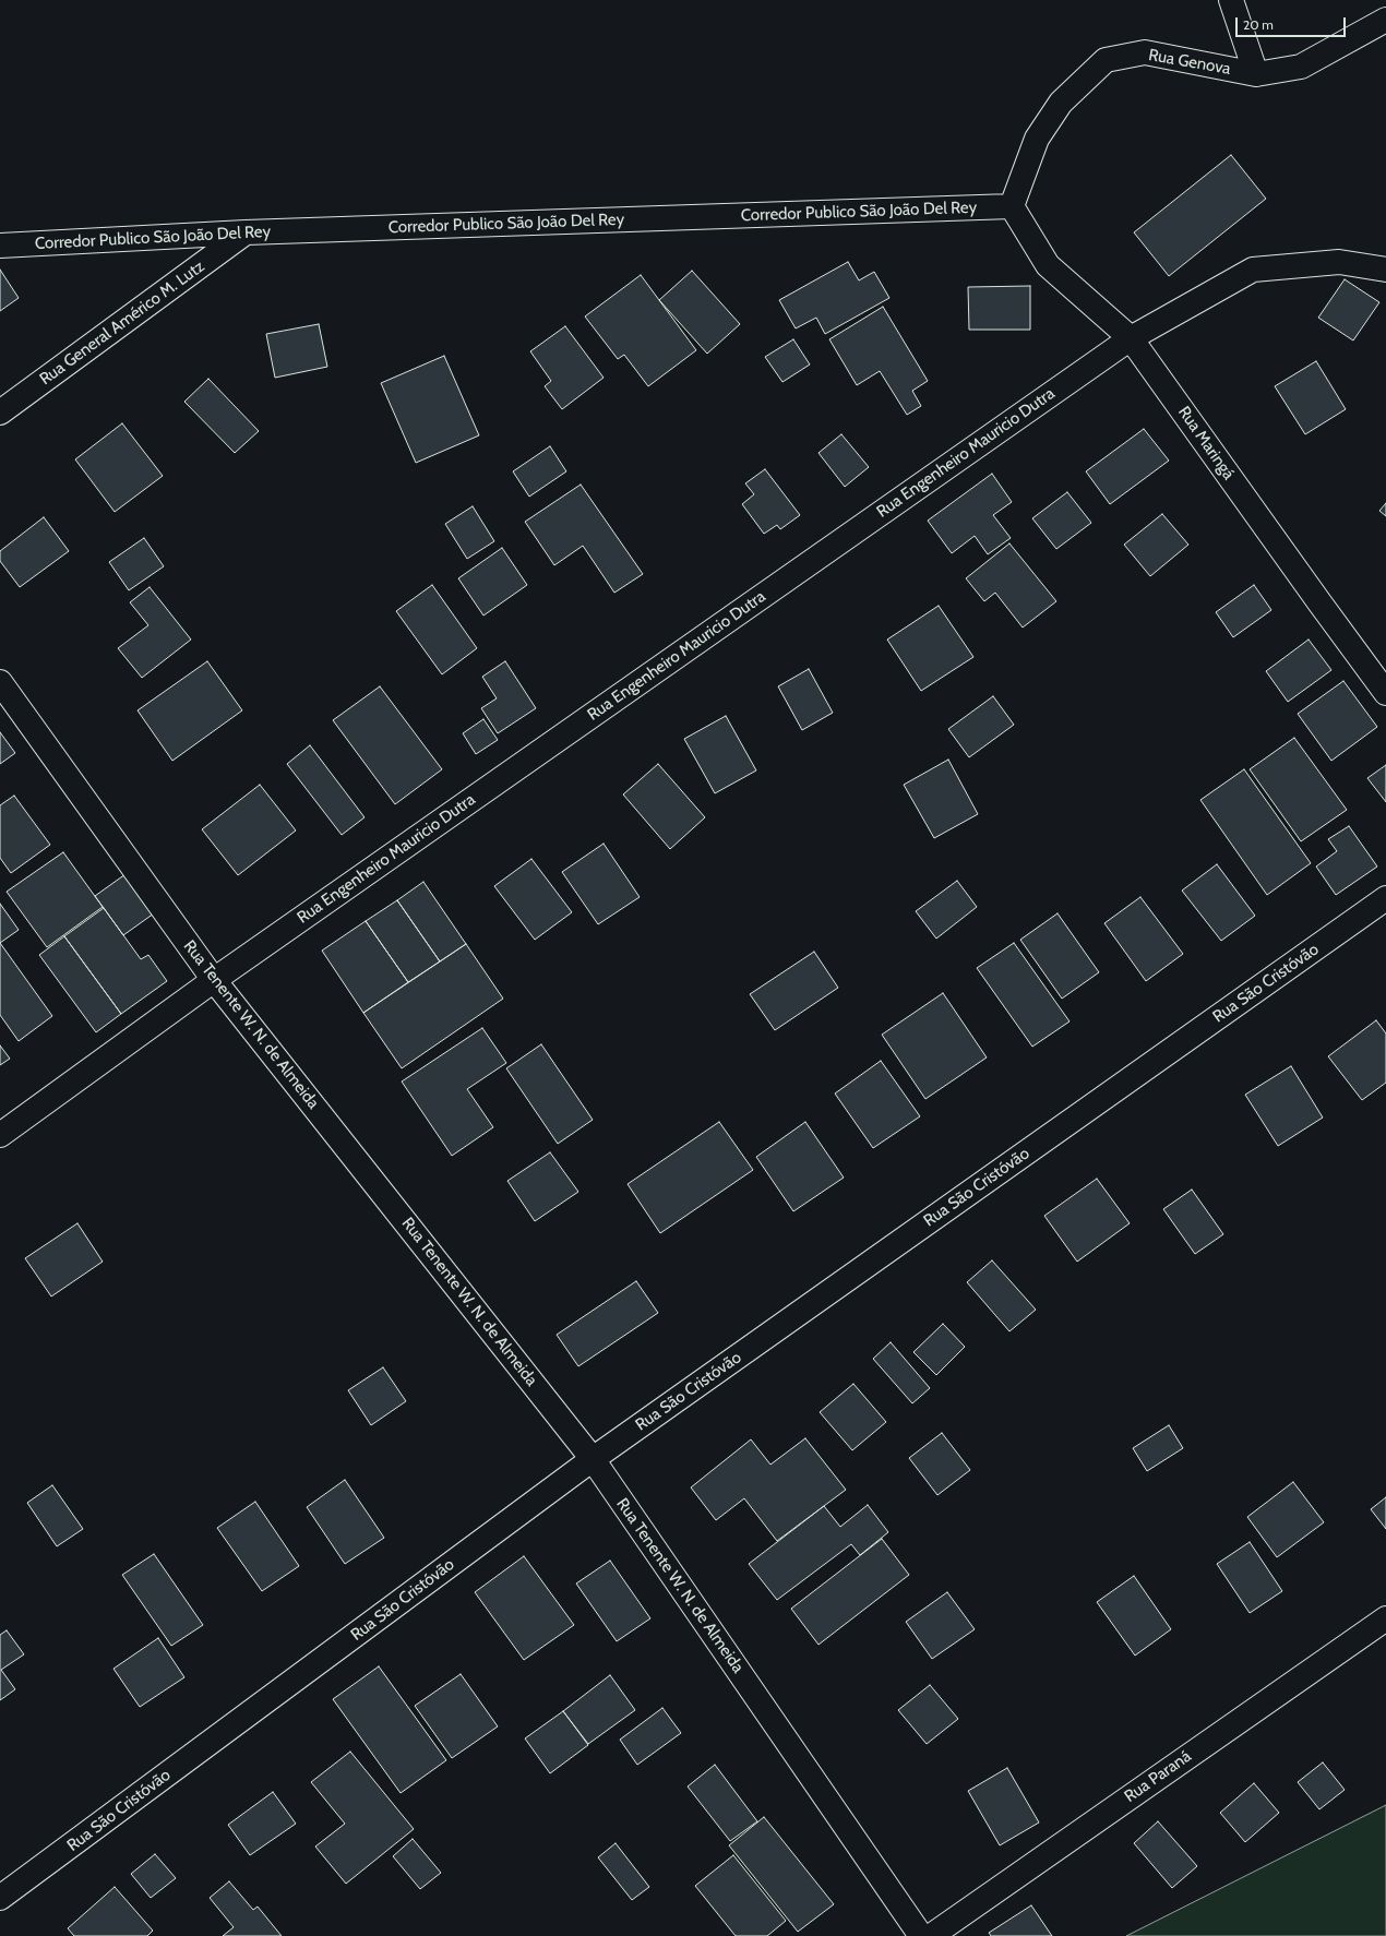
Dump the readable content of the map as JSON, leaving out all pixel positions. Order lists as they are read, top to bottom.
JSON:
{
  "streets": {
    "street": [
      "Rua Genova",
      "Corredor Publico São João Del Rey",
      "Rua General Américo M. Lutz",
      "Rua Maringá",
      "Rua Engenheiro Mauricio Dutra",
      "Rua São Cristóvão",
      "Rua Tenente W. N. de Almeida",
      "Rua Paraná"
    ]
  },
  "crossings": [
    ["Rua Genova", "Corredor Publico São João Del Rey"],
    ["Rua Genova", "Rua Maringá"],
    ["Corredor Publico São João Del Rey", "Rua General Américo M. Lutz"],
    ["Corredor Publico São João Del Rey", "Rua Maringá"],
    ["Rua Maringá", "Rua Engenheiro Mauricio Dutra"],
    ["Rua Engenheiro Mauricio Dutra", "Rua Tenente W. N. de Almeida"],
    ["Rua São Cristóvão", "Rua Tenente W. N. de Almeida"]
  ],
  "scale_bar": "20 m"
}
